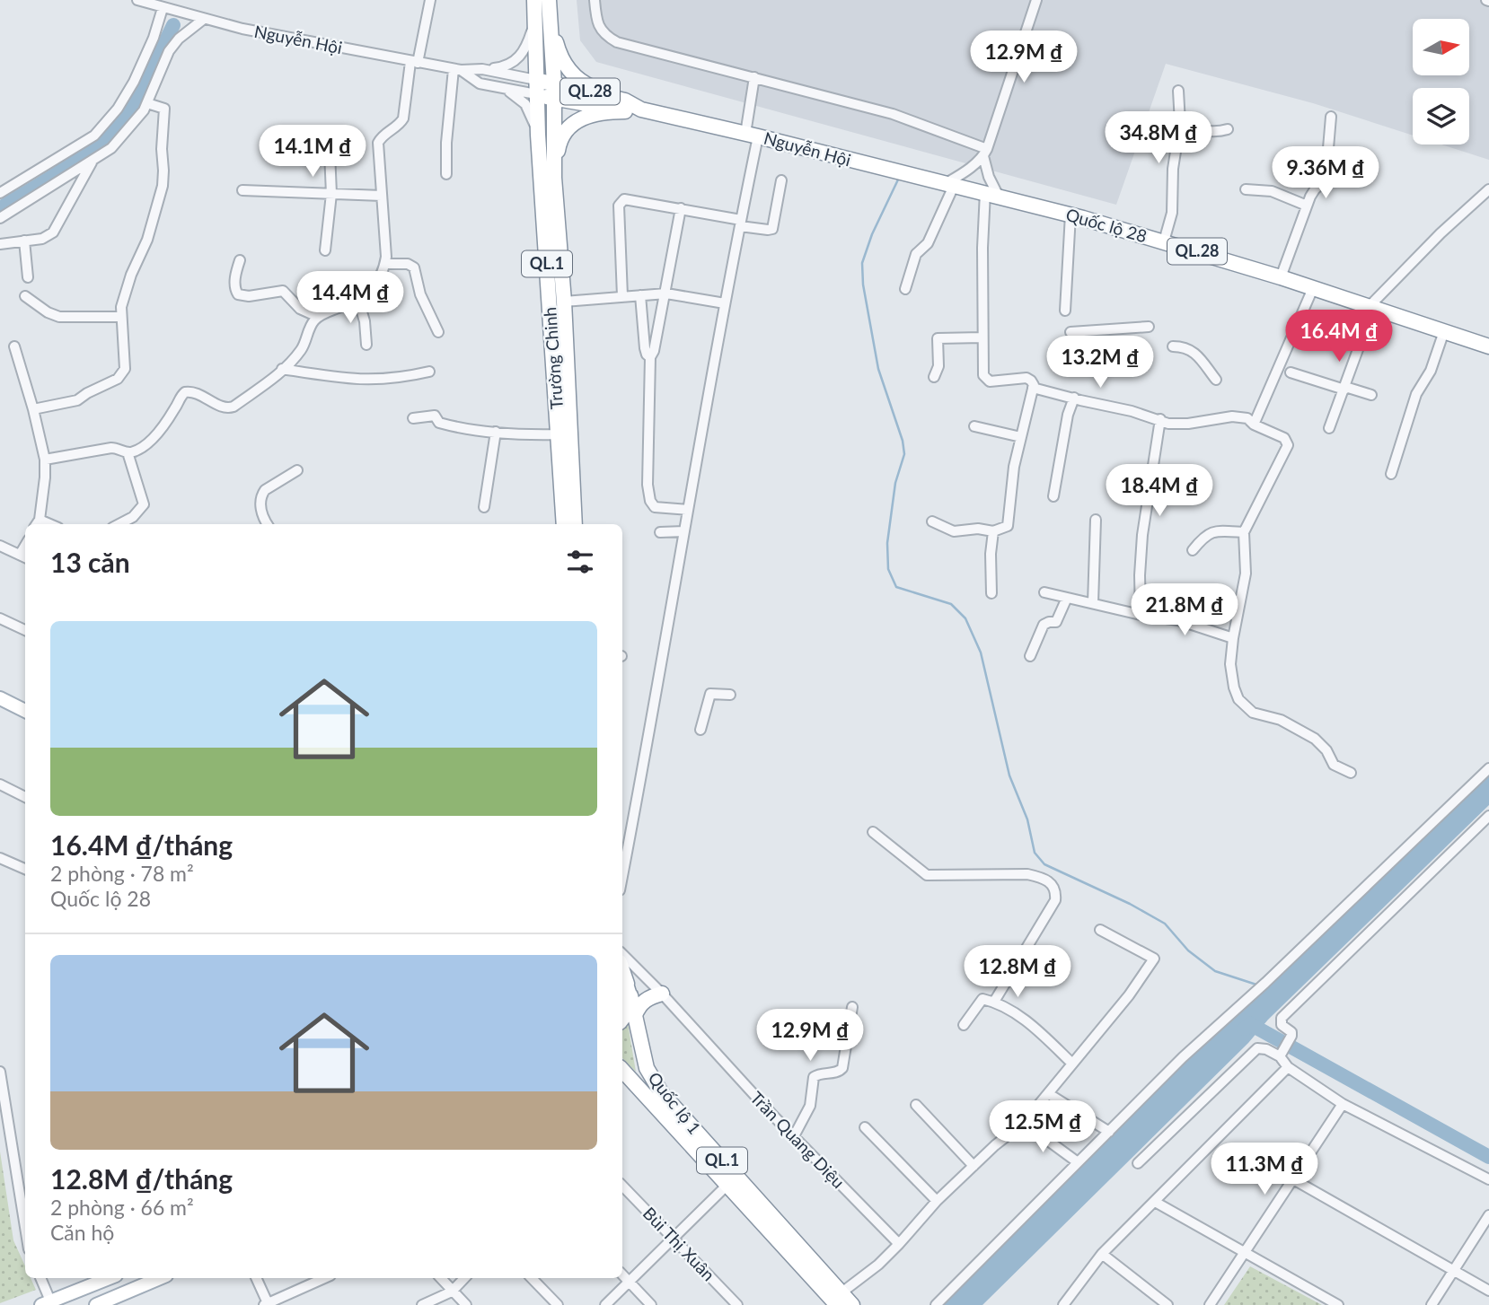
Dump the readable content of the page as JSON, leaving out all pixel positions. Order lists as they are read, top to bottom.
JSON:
{
  "streets": {
    "highway": [
      "Nguyễn Hội",
      "QL.28",
      "Quốc lộ 28",
      "QL.1",
      "Trường Chinh",
      "Quốc lộ 1"
    ],
    "street": ["Trần Quang Diệu", "Bùi Thị Xuân"]
  },
  "crossings": [
    ["Nguyễn Hội", "Quốc lộ 28"],
    ["Nguyễn Hội", "Trường Chinh"]
  ],
  "north": "right",
  "page": {
    "price": [
      "12.9M ₫",
      "34.8M ₫",
      "14.1M ₫",
      "9.36M ₫",
      "14.4M ₫",
      "16.4M ₫",
      "13.2M ₫",
      "18.4M ₫",
      "21.8M ₫",
      "12.8M ₫",
      "12.9M ₫",
      "12.5M ₫",
      "11.3M ₫"
    ],
    "heading": "13 căn",
    "list": [
      {
        "name": "16.4M ₫/tháng",
        "note": "2 phòng · 78 m² · Quốc lộ 28"
      },
      {
        "name": "12.8M ₫/tháng",
        "note": "2 phòng · 66 m² · Căn hộ"
      }
    ]
  }
}
